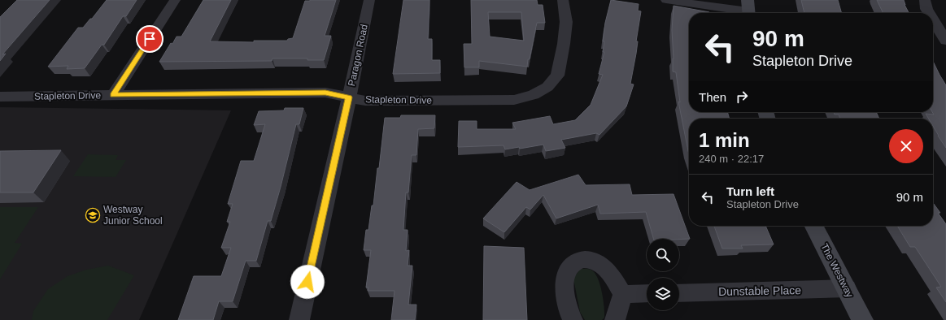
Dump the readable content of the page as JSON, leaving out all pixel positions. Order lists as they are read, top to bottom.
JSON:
{
  "streets": {
    "main road": ["The Westway"],
    "street": ["Paragon Road", "Stapleton Drive", "Dunstable Place"]
  },
  "crossings": [
    ["Paragon Road", "Stapleton Drive"],
    ["The Westway", "Dunstable Place"]
  ],
  "places": {
    "school or university": ["Westway Junior School"]
  },
  "page": {
    "turn": ["90 m", "Stapleton Drive"],
    "then": "Then",
    "heading": ["1 min", "240 m · 22:17"],
    "list": [
      {
        "name": "Turn left",
        "note": "Stapleton Drive",
        "value": "90 m"
      }
    ]
  }
}
